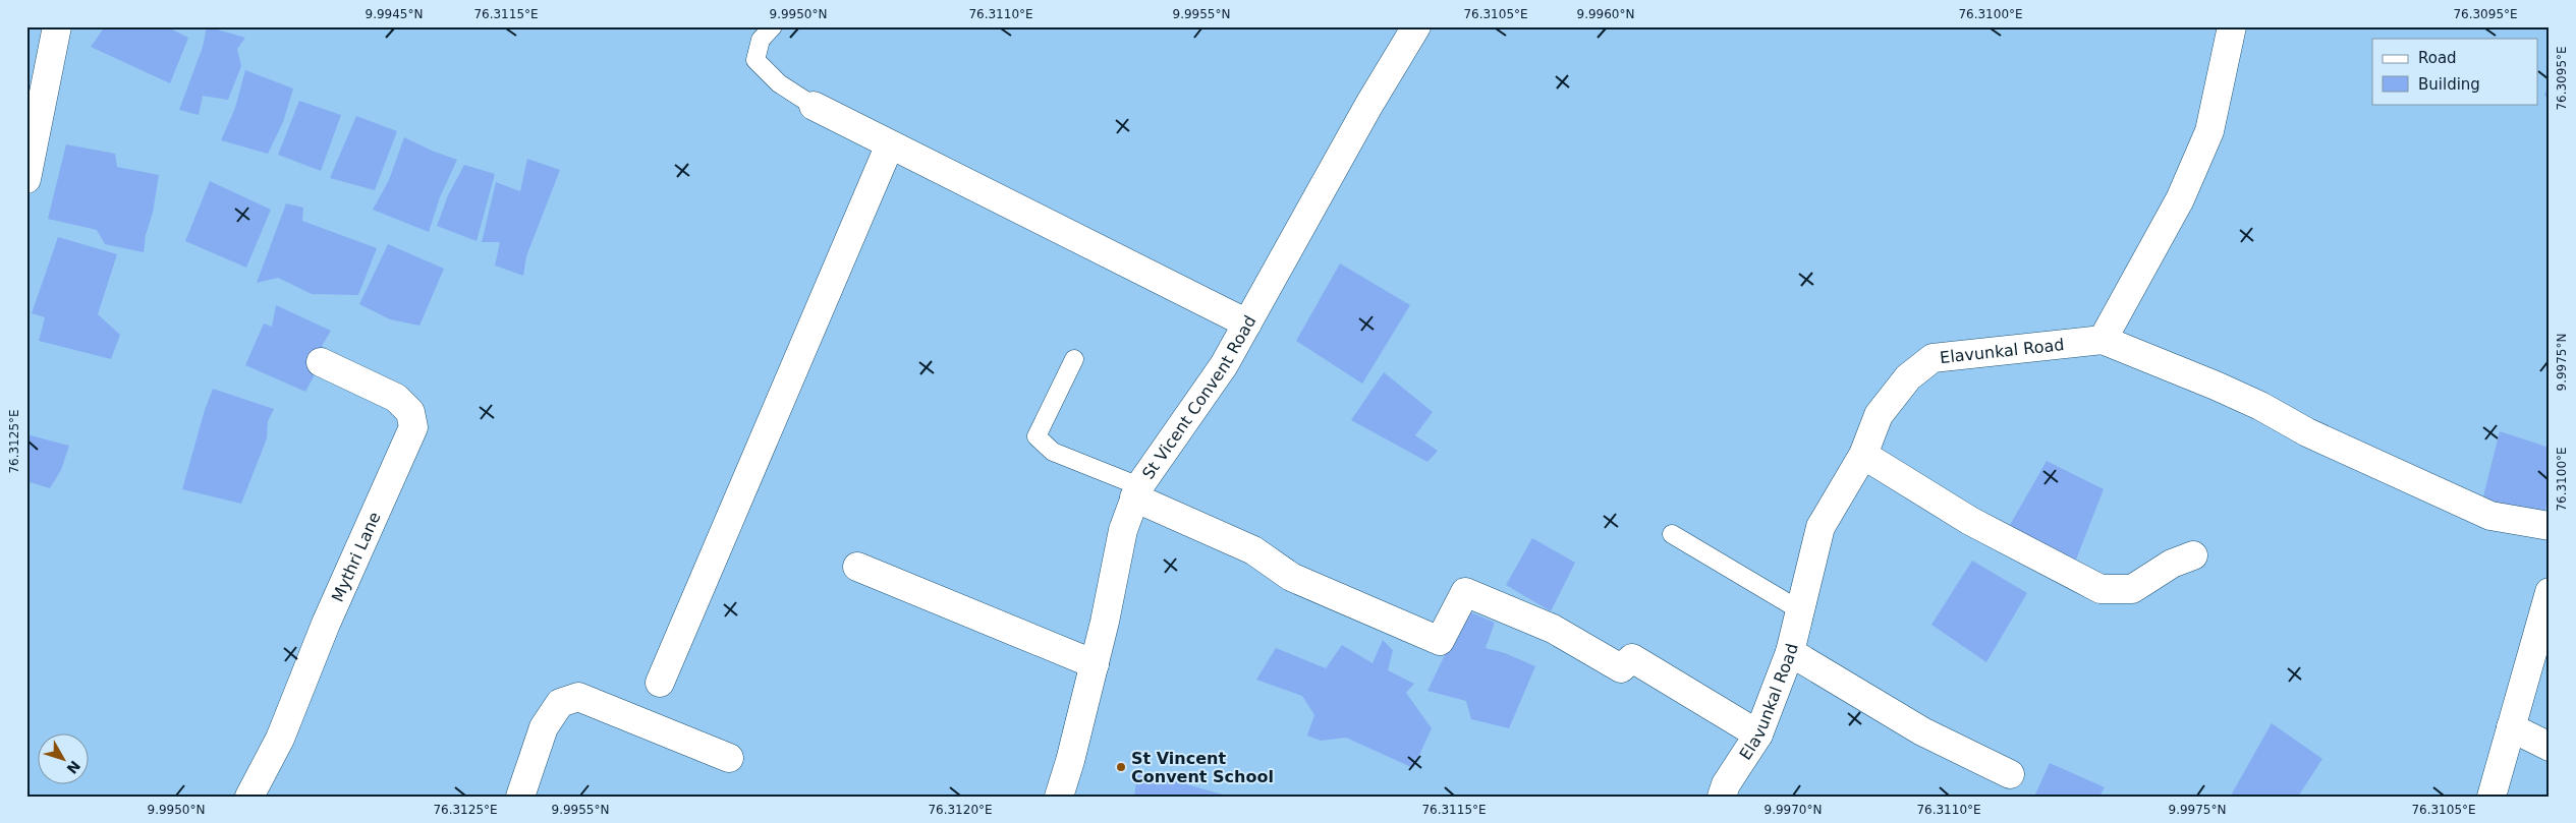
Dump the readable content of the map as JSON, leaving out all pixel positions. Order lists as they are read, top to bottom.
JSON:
{
  "streets": {
    "street": ["Elavunkal Road", "St Vicent Convent Road", "Mythri Lane"]
  },
  "places": ["St Vincent Convent School"],
  "legend": ["Road", "Building"],
  "north": "bottom right",
  "coordinates": [
    "9.9945°N",
    "76.3115°E",
    "9.9950°N",
    "76.3110°E",
    "9.9955°N",
    "76.3105°E",
    "9.9960°N",
    "76.3100°E",
    "76.3095°E",
    "9.9975°N",
    "76.3125°E",
    "76.3120°E",
    "9.9970°N"
  ]
}
